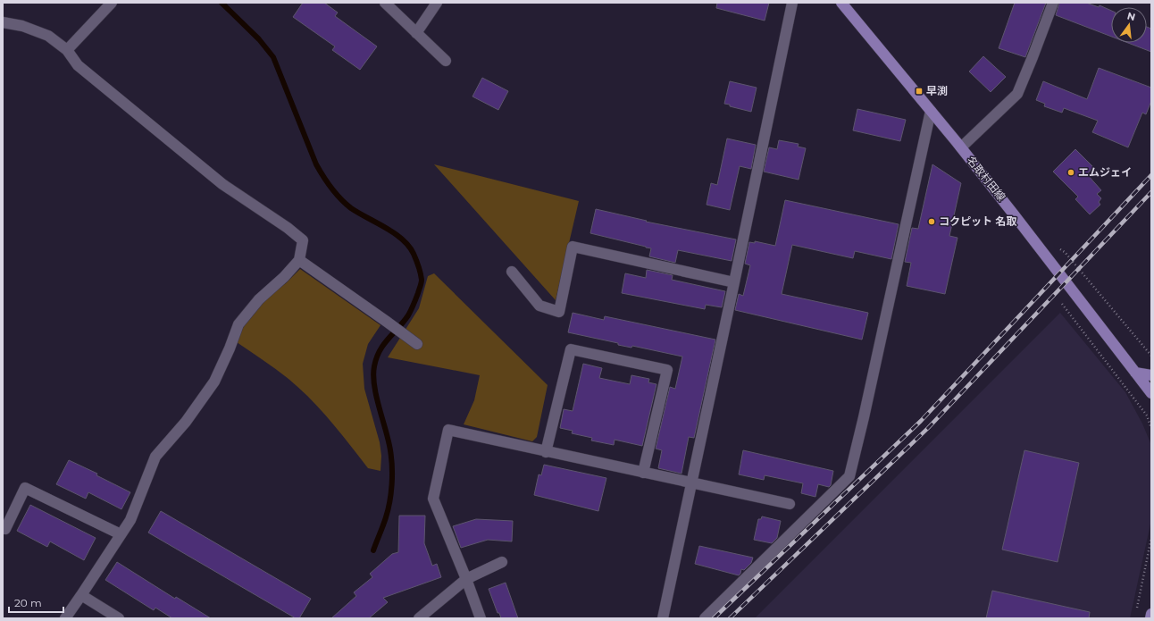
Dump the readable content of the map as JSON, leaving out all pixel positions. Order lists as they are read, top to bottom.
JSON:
{
  "streets": {
    "main road": ["名取村田線"]
  },
  "places": {
    "transit": ["早渕"],
    "other": ["エムジェイ", "コクピット 名取"]
  },
  "scale_bar": "20 m",
  "north": "top"
}
